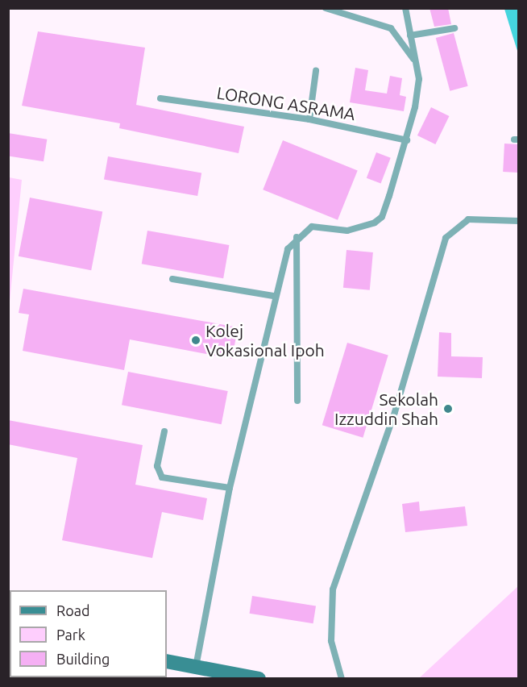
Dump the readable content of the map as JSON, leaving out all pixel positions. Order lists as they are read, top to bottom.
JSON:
{
  "streets": {
    "lane": ["LORONG ASRAMA"]
  },
  "places": ["Kolej Vokasional Ipoh", "Sekolah Izzuddin Shah"],
  "legend": ["Road", "Park", "Building"]
}
